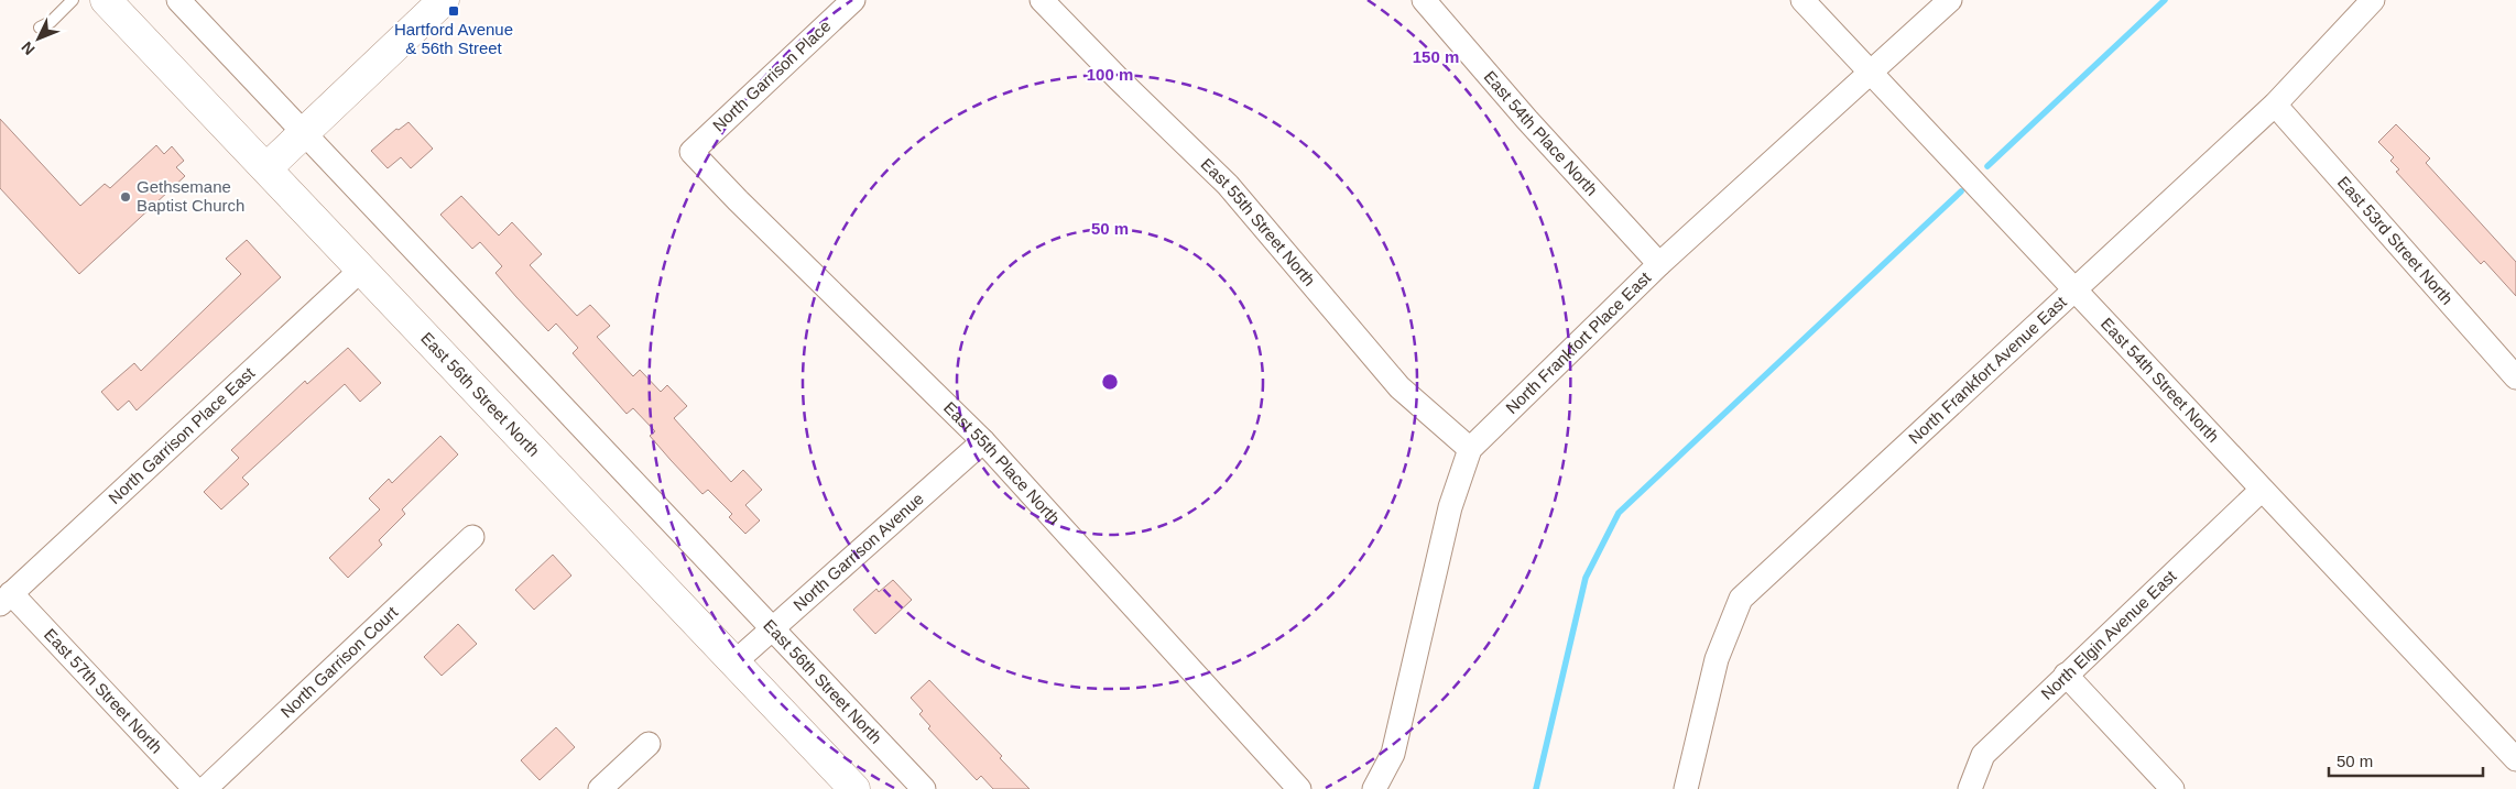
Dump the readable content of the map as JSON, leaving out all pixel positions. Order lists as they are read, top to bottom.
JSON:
{
  "streets": {
    "street": [
      "North Garrison Place",
      "East 54th Place North",
      "East 55th Street North",
      "East 53rd Street North",
      "North Frankfort Place East",
      "North Frankfort Avenue East",
      "East 54th Street North",
      "East 56th Street North",
      "North Garrison Place East",
      "East 55th Place North",
      "North Garrison Avenue",
      "North Elgin Avenue East",
      "North Garrison Court",
      "East 57th Street North"
    ]
  },
  "crossings": [
    ["North Garrison Place", "East 55th Place North"],
    ["East 54th Place North", "North Frankfort Place East"],
    ["East 55th Street North", "North Frankfort Place East"],
    ["East 53rd Street North", "North Frankfort Avenue East"],
    ["North Frankfort Place East", "East 54th Street North"],
    ["North Frankfort Avenue East", "East 54th Street North"],
    ["East 54th Street North", "North Elgin Avenue East"],
    ["East 56th Street North", "North Garrison Place East"],
    ["East 56th Street North", "North Garrison Avenue"],
    ["North Garrison Place East", "East 57th Street North"],
    ["East 55th Place North", "North Garrison Avenue"]
  ],
  "places": {
    "transit": ["Hartford Avenue & 56th Street"],
    "other": ["Gethsemane Baptist Church"]
  },
  "scale_bar": "50 m",
  "north": "bottom left",
  "rings": ["150 m", "100 m", "50 m"]
}
